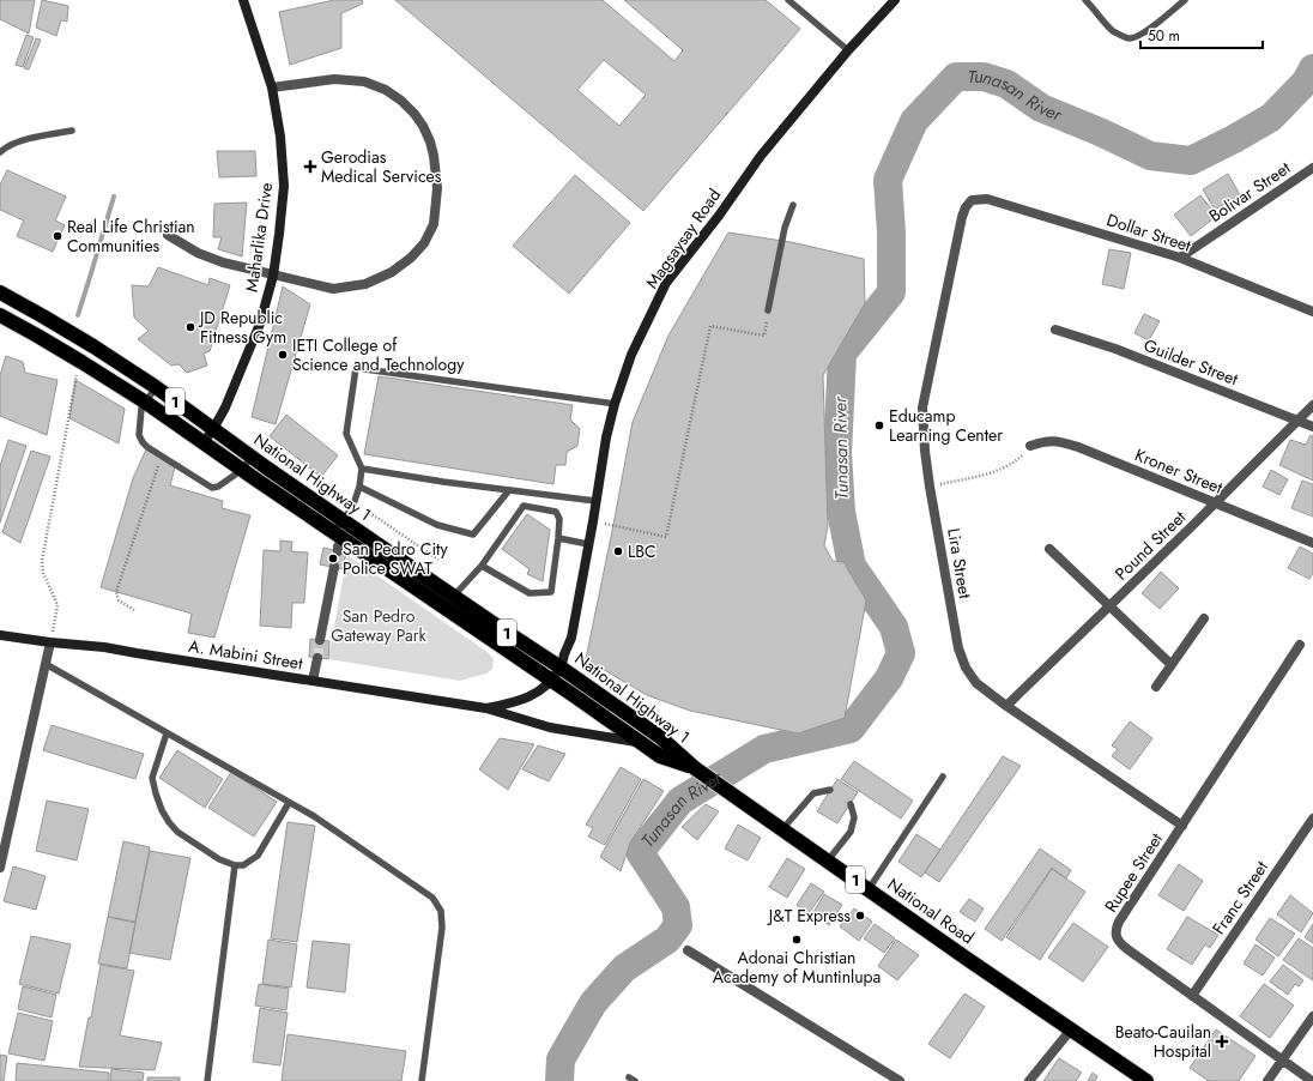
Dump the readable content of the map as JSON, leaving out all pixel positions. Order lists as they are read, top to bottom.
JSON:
{
  "streets": {
    "highway": ["1", "National Highway 1", "National Road"],
    "main road": ["Maharlika Drive", "Magsaysay Road", "A. Mabini Street"],
    "street": [
      "Bolivar Street",
      "Dollar Street",
      "Guilder Street",
      "Kroner Street",
      "Pound Street",
      "Lira Street",
      "Rupee Street",
      "Franc Street"
    ]
  },
  "crossings": [
    ["Bolivar Street", "Dollar Street"],
    ["Dollar Street", "Lira Street"],
    ["Maharlika Drive", "National Highway 1"],
    ["Magsaysay Road", "National Highway 1"],
    ["Magsaysay Road", "A. Mabini Street"],
    ["Guilder Street", "Pound Street"],
    ["Kroner Street", "Pound Street"],
    ["National Highway 1", "A. Mabini Street"],
    ["National Highway 1", "National Road"],
    ["Pound Street", "Lira Street"],
    ["Lira Street", "Rupee Street"],
    ["Rupee Street", "Franc Street"]
  ],
  "water": ["Tunasan River"],
  "parks": ["San Pedro Gateway Park"],
  "places": {
    "health": ["Gerodias Medical Services", "Beato-Cauilan Hospital"],
    "other": [
      "Real Life Christian Communities",
      "JD Republic Fitness Gym",
      "IETI College of Science and Technology",
      "Educamp Learning Center",
      "LBC",
      "San Pedro City Police SWAT",
      "J&T Express",
      "Adonai Christian Academy of Muntinlupa"
    ]
  },
  "scale_bar": "50 m"
}
